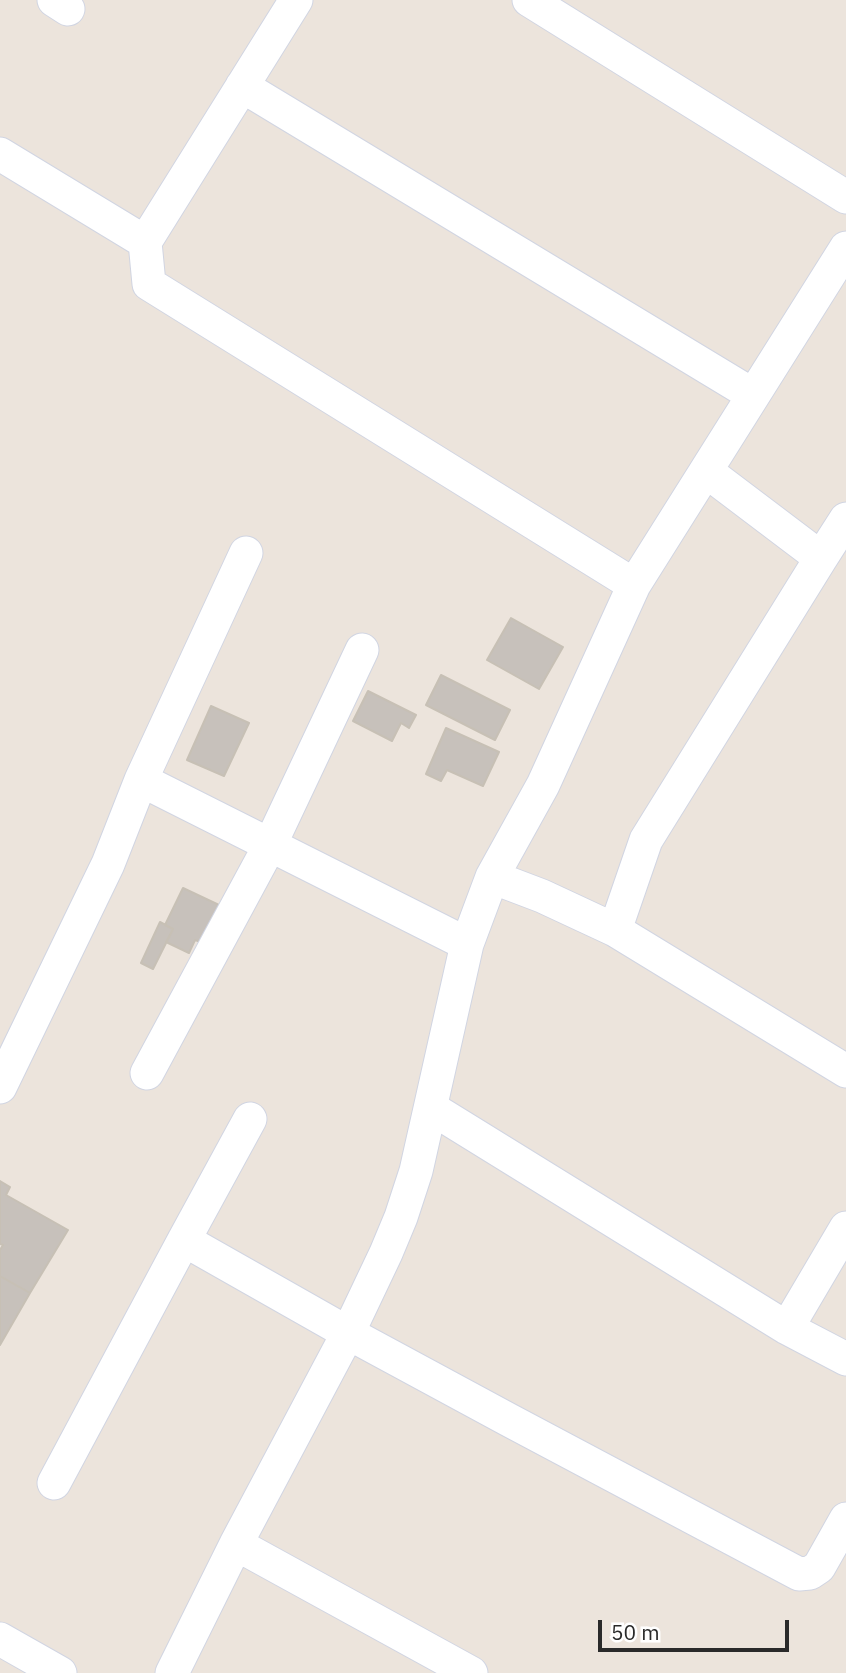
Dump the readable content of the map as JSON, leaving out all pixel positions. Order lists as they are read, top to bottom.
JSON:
{
  "scale_bar": "50 m"
}
